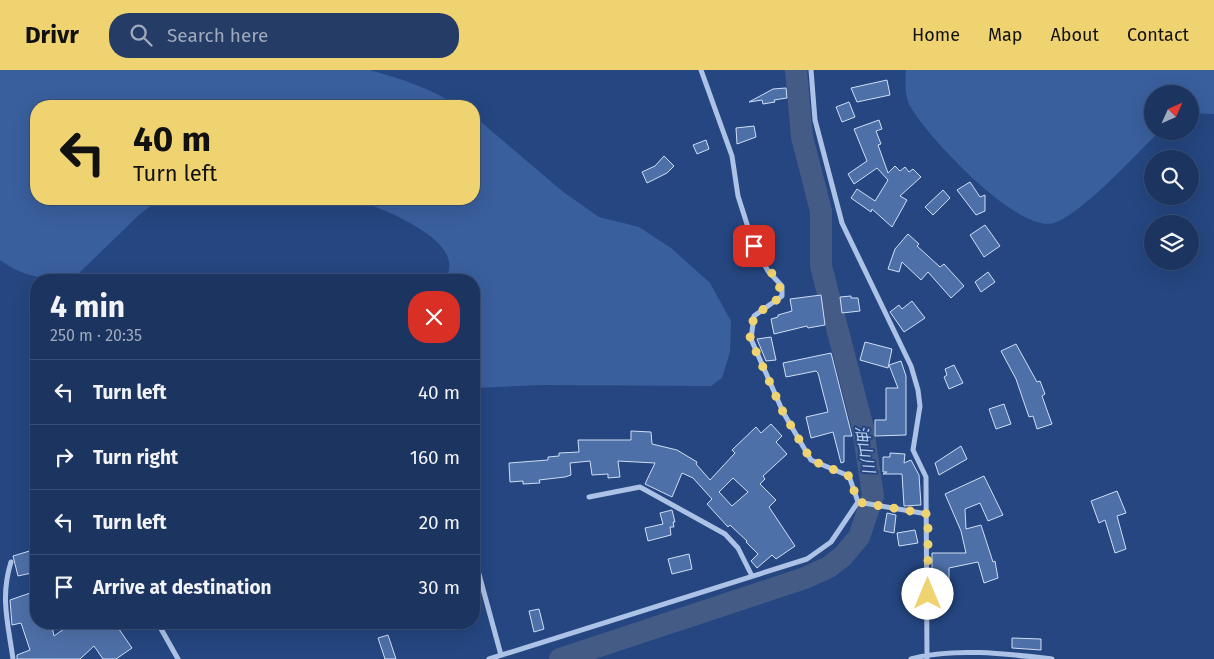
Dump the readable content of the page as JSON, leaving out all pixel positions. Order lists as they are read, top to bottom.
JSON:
{
  "water": ["油山川"],
  "north": "top right",
  "page": {
    "header": "Drivr",
    "search": "Search here",
    "nav": [
      "Home",
      "Map",
      "About",
      "Contact"
    ],
    "turn": ["40 m", "Turn left"],
    "heading": ["4 min", "250 m · 20:35"],
    "list": [
      {
        "name": "Turn left",
        "value": "40 m"
      },
      {
        "name": "Turn right",
        "value": "160 m"
      },
      {
        "name": "Turn left",
        "value": "20 m"
      },
      {
        "name": "Arrive at destination",
        "value": "30 m"
      }
    ]
  }
}
